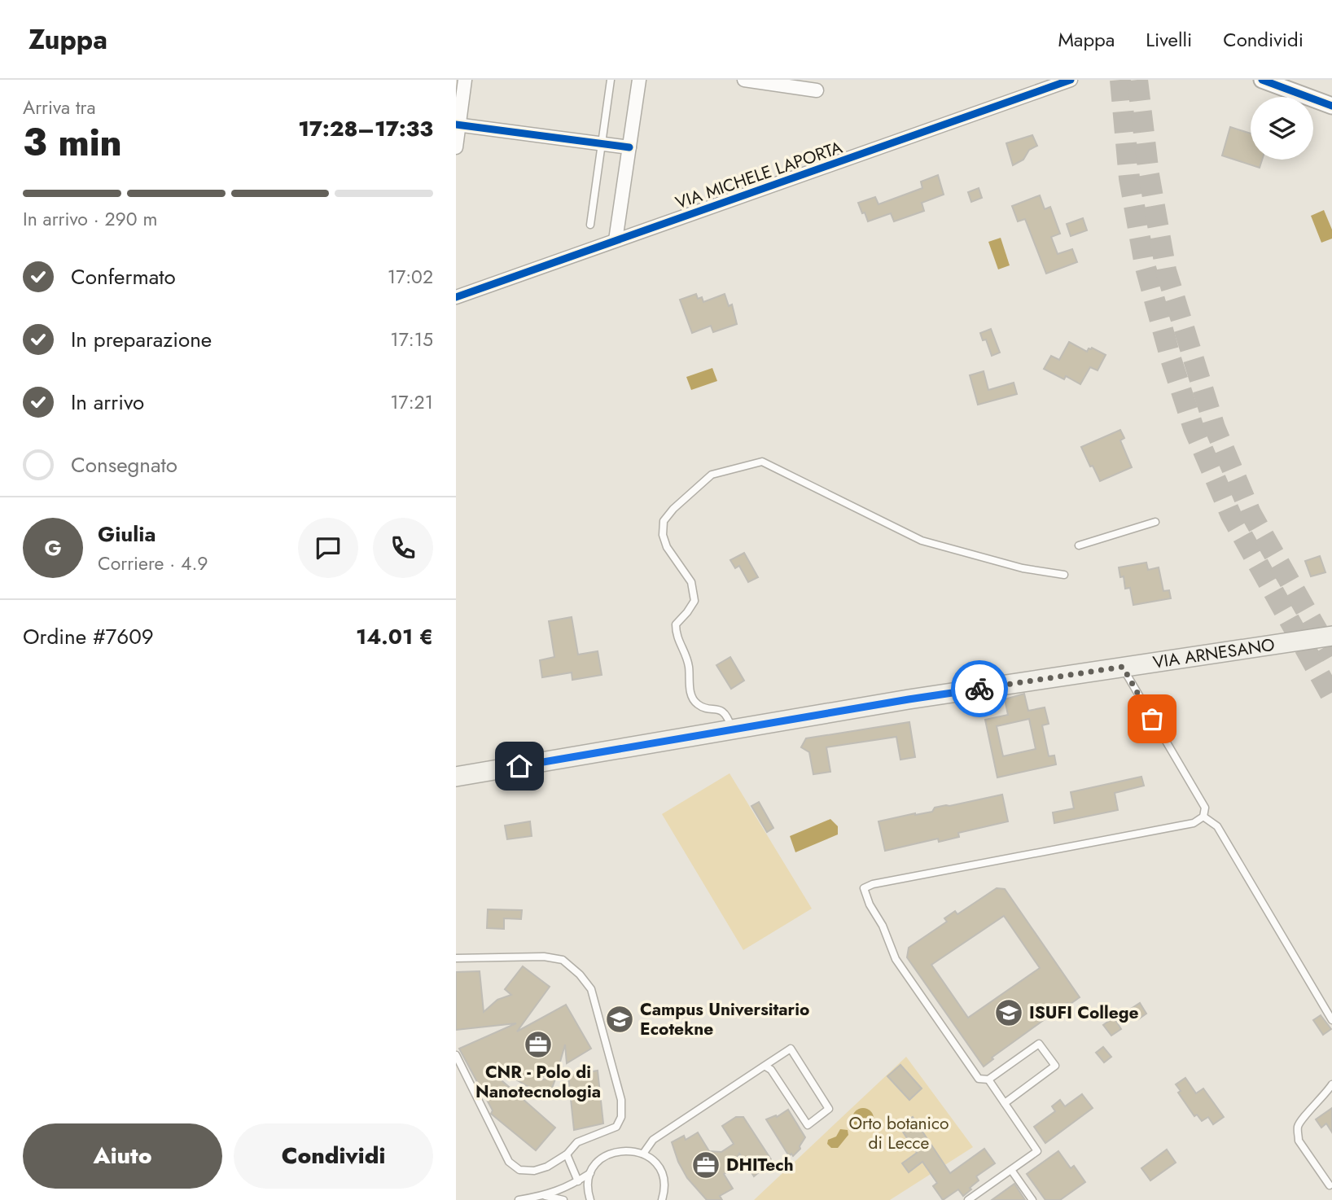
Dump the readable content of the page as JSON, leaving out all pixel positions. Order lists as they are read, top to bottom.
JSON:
{
  "streets": {
    "main road": ["VIA ARNESANO"],
    "street": ["VIA MICHELE LAPORTA"]
  },
  "parks": ["Orto botanico di Lecce"],
  "places": {
    "school or university": ["ISUFI College", "Campus Universitario Ecotekne"],
    "office": ["CNR - Polo di Nanotecnologia", "DHITech"]
  },
  "page": {
    "header": "Zuppa",
    "nav": ["Mappa", "Livelli", "Condividi"],
    "heading": ["3 min", "Arriva tra", "17:28–17:33"],
    "panel": [
      "Giulia",
      "Corriere · 4.9",
      "Ordine #7609",
      "14.01 €"
    ],
    "bar": "In arrivo · 290 m",
    "list": [
      ["Confermato", "17:02"],
      ["In preparazione", "17:15"],
      ["In arrivo", "17:21"],
      "Consegnato"
    ],
    "round": "G",
    "buttons": ["Aiuto", "Condividi"]
  }
}
